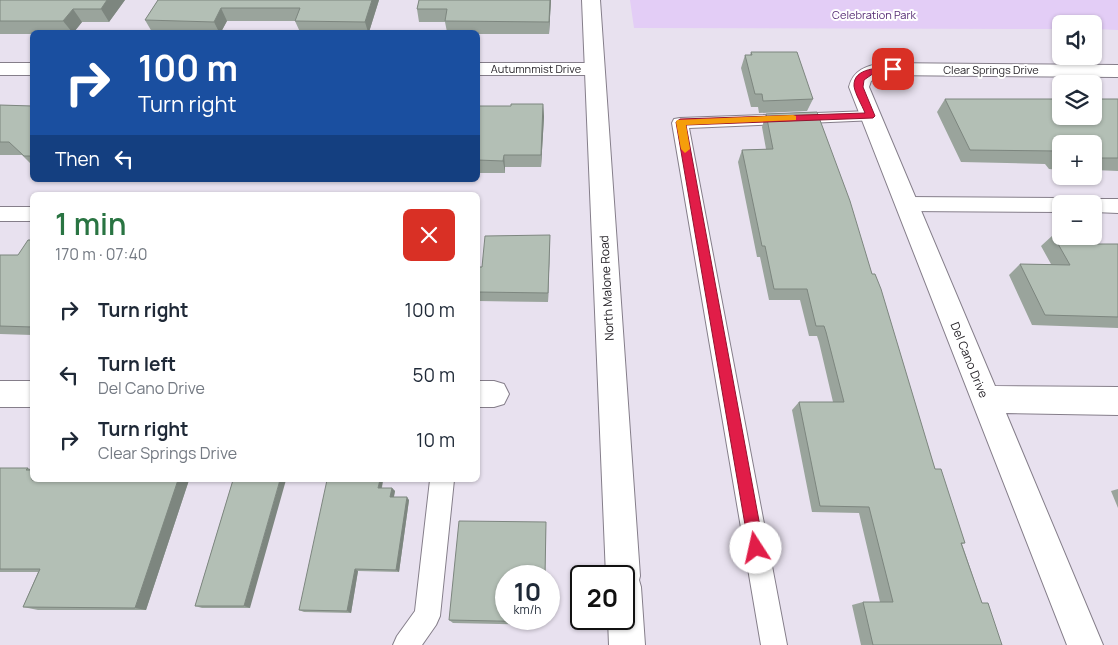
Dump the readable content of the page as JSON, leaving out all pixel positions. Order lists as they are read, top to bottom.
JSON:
{
  "streets": {
    "street": [
      "Autumnmist Drive",
      "Clear Springs Drive",
      "North Malone Road",
      "Del Cano Drive"
    ]
  },
  "crossings": [
    ["Autumnmist Drive", "North Malone Road"],
    ["Clear Springs Drive", "Del Cano Drive"]
  ],
  "parks": ["Celebration Park"],
  "page": {
    "map_buttons": ["+", "−"],
    "turn": ["100 m", "Turn right"],
    "then": "Then",
    "heading": ["1 min", "170 m · 07:40"],
    "list": [
      {
        "name": "Turn right",
        "value": "100 m"
      },
      {
        "name": "Turn left",
        "note": "Del Cano Drive",
        "value": "50 m"
      },
      {
        "name": "Turn right",
        "note": "Clear Springs Drive",
        "value": "10 m"
      }
    ],
    "speed": "10 km/h",
    "limit": "20"
  }
}
